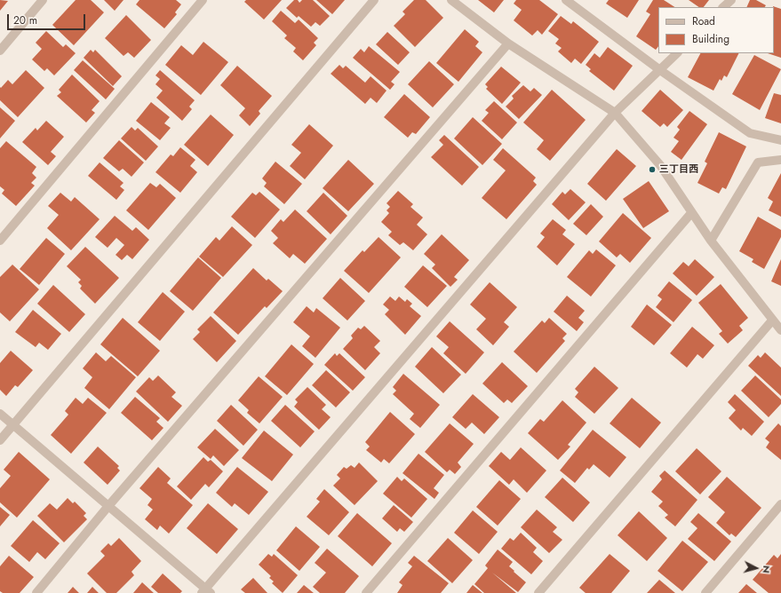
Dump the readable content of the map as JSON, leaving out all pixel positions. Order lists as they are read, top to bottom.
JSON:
{
  "places": ["三丁目西"],
  "legend": ["Road", "Building"],
  "scale_bar": "20 m",
  "north": "right"
}
